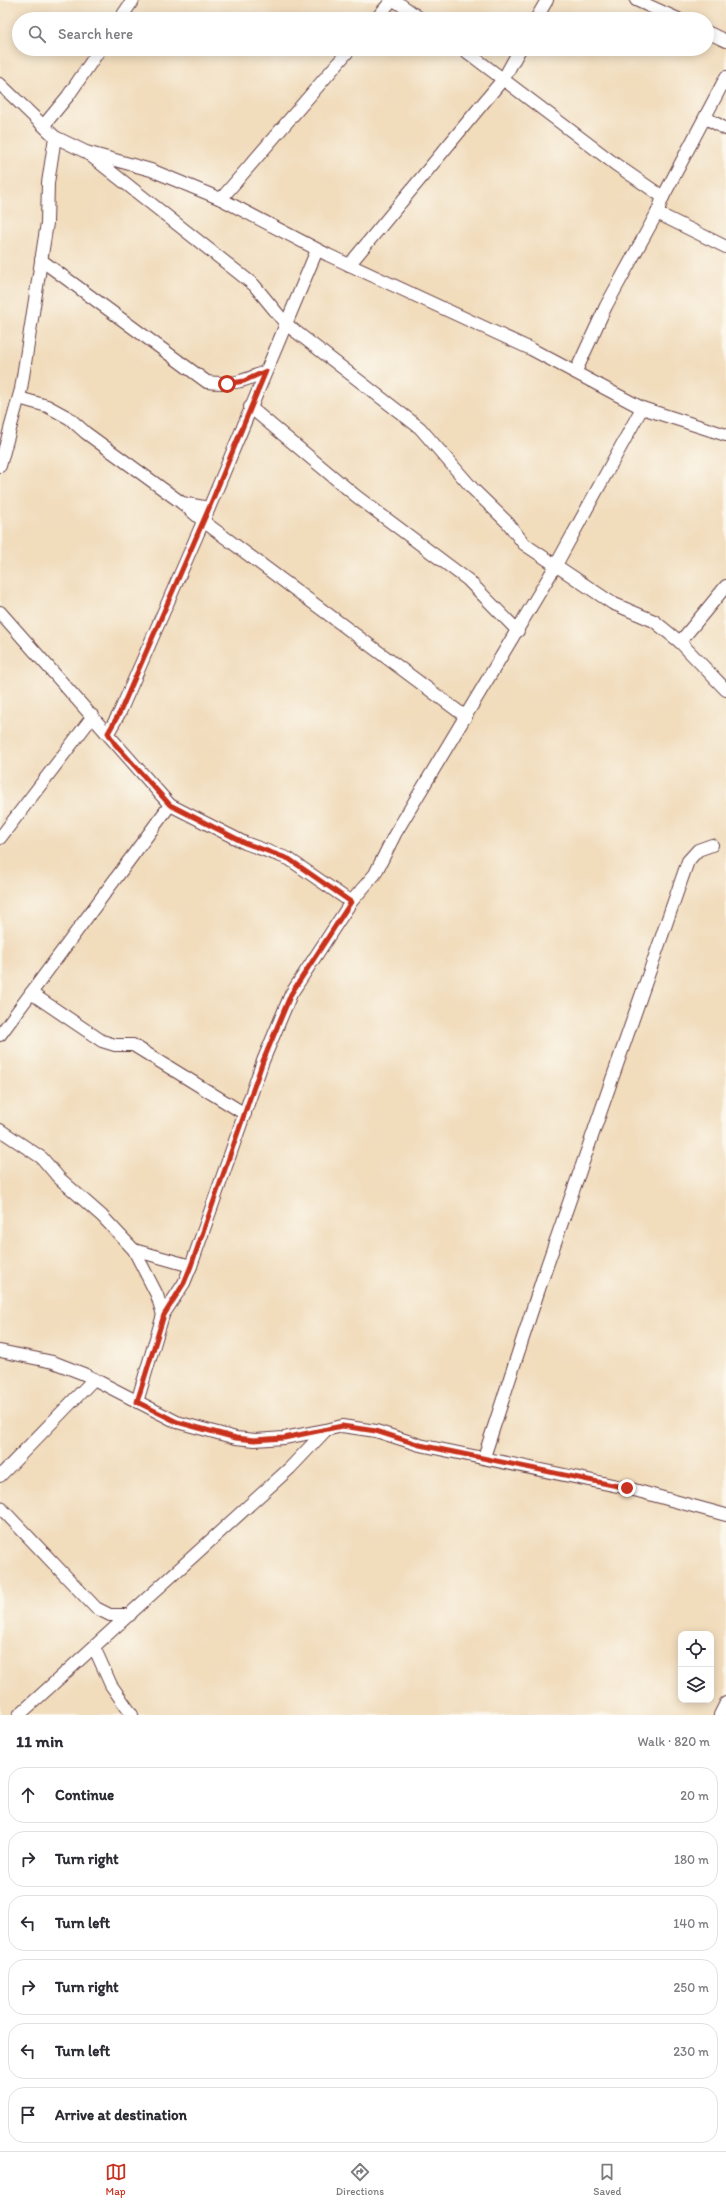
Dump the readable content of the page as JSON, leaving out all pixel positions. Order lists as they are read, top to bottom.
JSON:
{
  "page": {
    "search": "Search here",
    "heading": ["11 min", "Walk · 820 m"],
    "list": [
      ["Continue", "20 m"],
      ["Turn right", "180 m"],
      ["Turn left", "140 m"],
      ["Turn right", "250 m"],
      ["Turn left", "230 m"],
      "Arrive at destination"
    ],
    "nav": ["Map", "Directions", "Saved"]
  }
}
